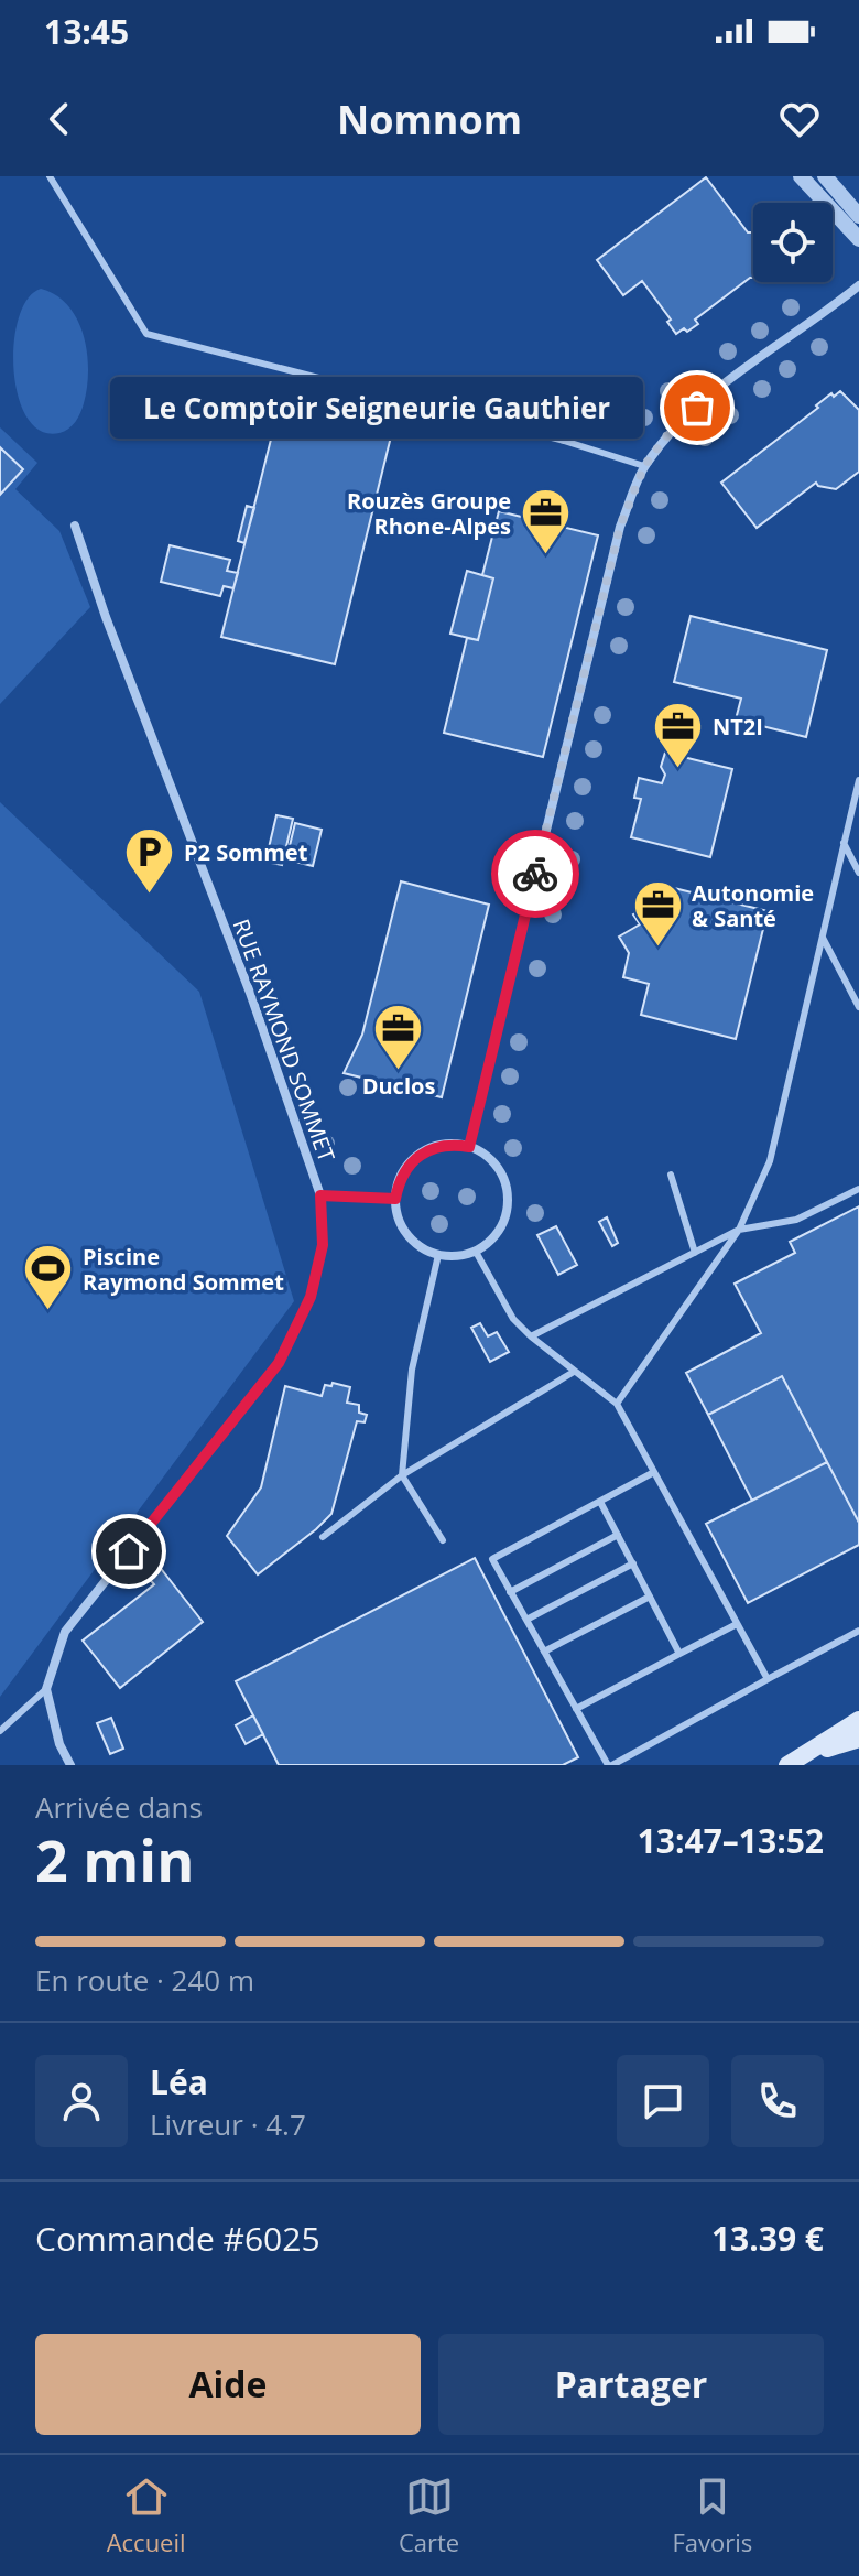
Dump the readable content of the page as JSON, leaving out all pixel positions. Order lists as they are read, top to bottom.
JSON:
{
  "streets": {
    "street": ["RUE RAYMOND SOMMET"]
  },
  "places": {
    "other": ["Le Comptoir Seigneurie Gauthier"],
    "office": [
      "Rouzès Groupe Rhone-Alpes",
      "NT2I",
      "Autonomie & Santé",
      "Duclos"
    ],
    "parking": ["P2 Sommet"],
    "sports": ["Piscine Raymond Sommet"]
  },
  "page": {
    "status": "13:45",
    "header": "Nomnom",
    "bubble": "Le Comptoir Seigneurie Gauthier",
    "heading": ["2 min", "Arrivée dans", "13:47–13:52"],
    "panel": [
      "Léa",
      "Livreur · 4.7",
      "Commande #6025",
      "13.39 €"
    ],
    "bar": "En route · 240 m",
    "buttons": ["Aide", "Partager"],
    "tabs": ["Accueil", "Carte", "Favoris"]
  }
}
